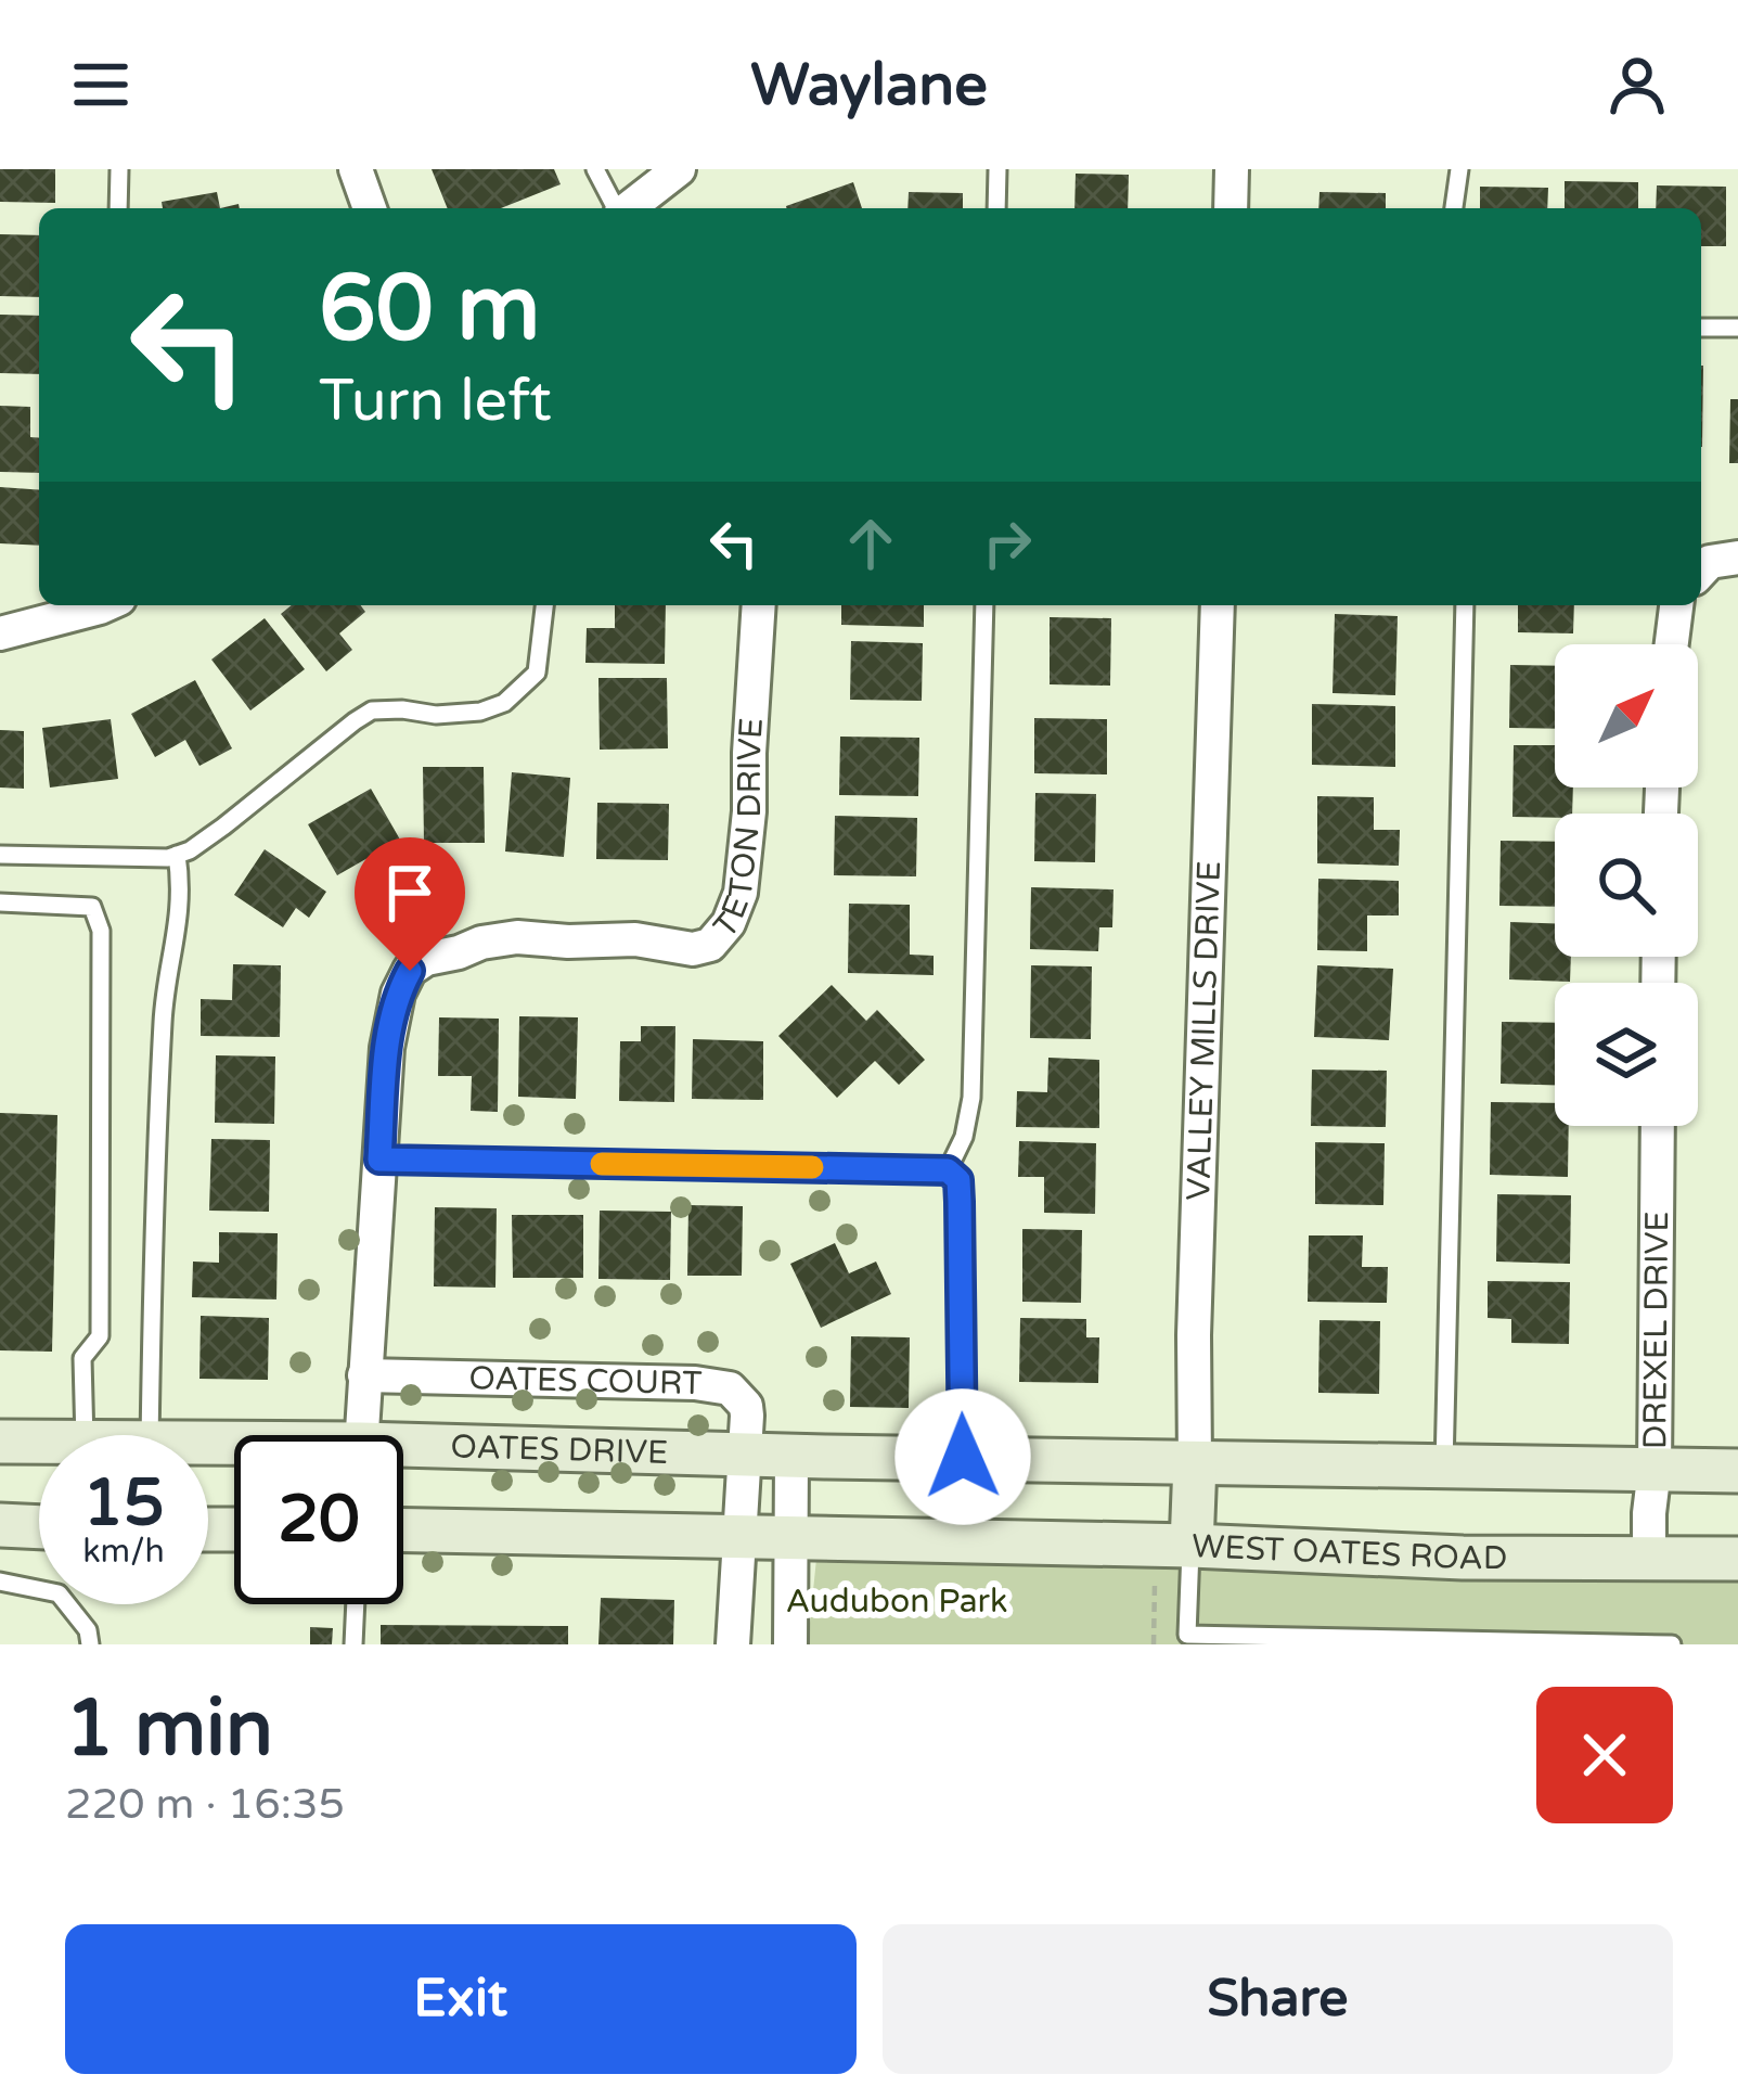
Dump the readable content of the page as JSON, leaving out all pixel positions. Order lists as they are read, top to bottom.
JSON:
{
  "streets": {
    "main road": ["OATES DRIVE", "WEST OATES ROAD"],
    "street": [
      "TETON DRIVE",
      "VALLEY MILLS DRIVE",
      "DREXEL DRIVE",
      "OATES COURT"
    ]
  },
  "crossings": [
    ["TETON DRIVE", "OATES COURT"],
    ["DREXEL DRIVE", "WEST OATES ROAD"],
    ["OATES COURT", "OATES DRIVE"]
  ],
  "parks": ["Audubon Park"],
  "north": "top right",
  "page": {
    "header": "Waylane",
    "turn": ["60 m", "Turn left"],
    "speed": "15 km/h",
    "limit": "20",
    "heading": ["1 min", "220 m · 16:35"],
    "buttons": ["Exit", "Share"]
  }
}
